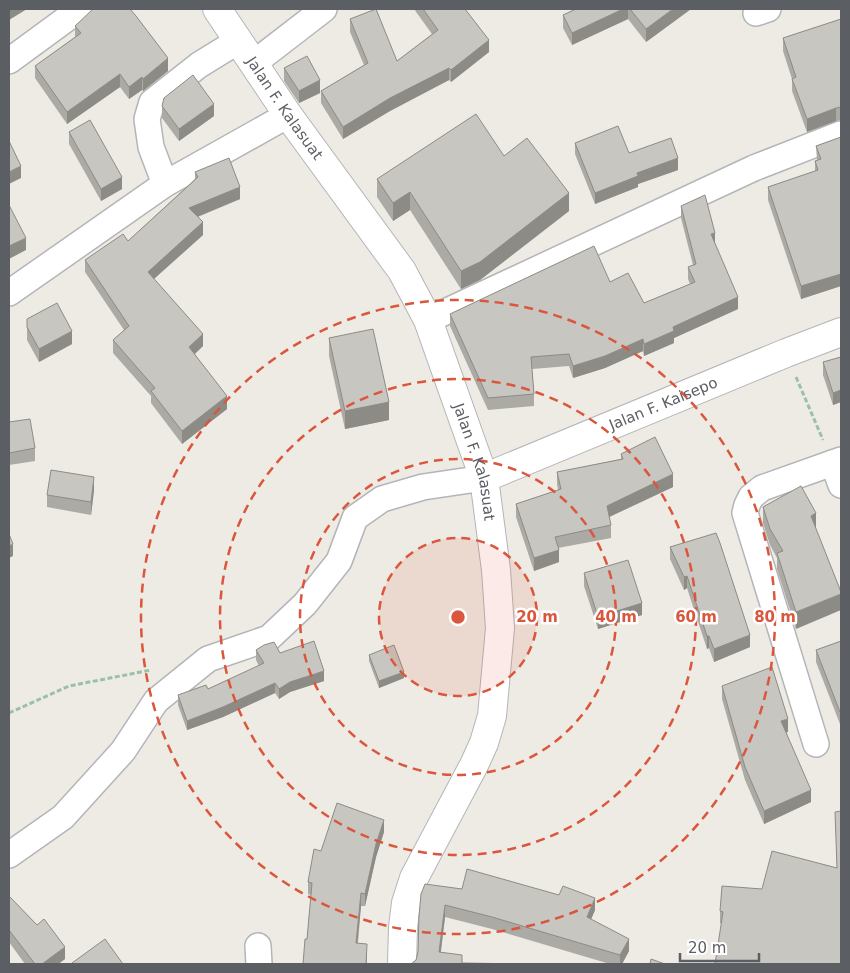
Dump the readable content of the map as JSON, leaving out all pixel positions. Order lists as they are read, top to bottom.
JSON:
{
  "streets": {
    "street": ["Jalan F. Kalasuat", "Jalan F. Kaisepo"]
  },
  "crossings": [
    ["Jalan F. Kalasuat", "Jalan F. Kaisepo"]
  ],
  "scale_bar": "20 m",
  "rings": [
    "20 m",
    "40 m",
    "60 m",
    "80 m"
  ]
}
